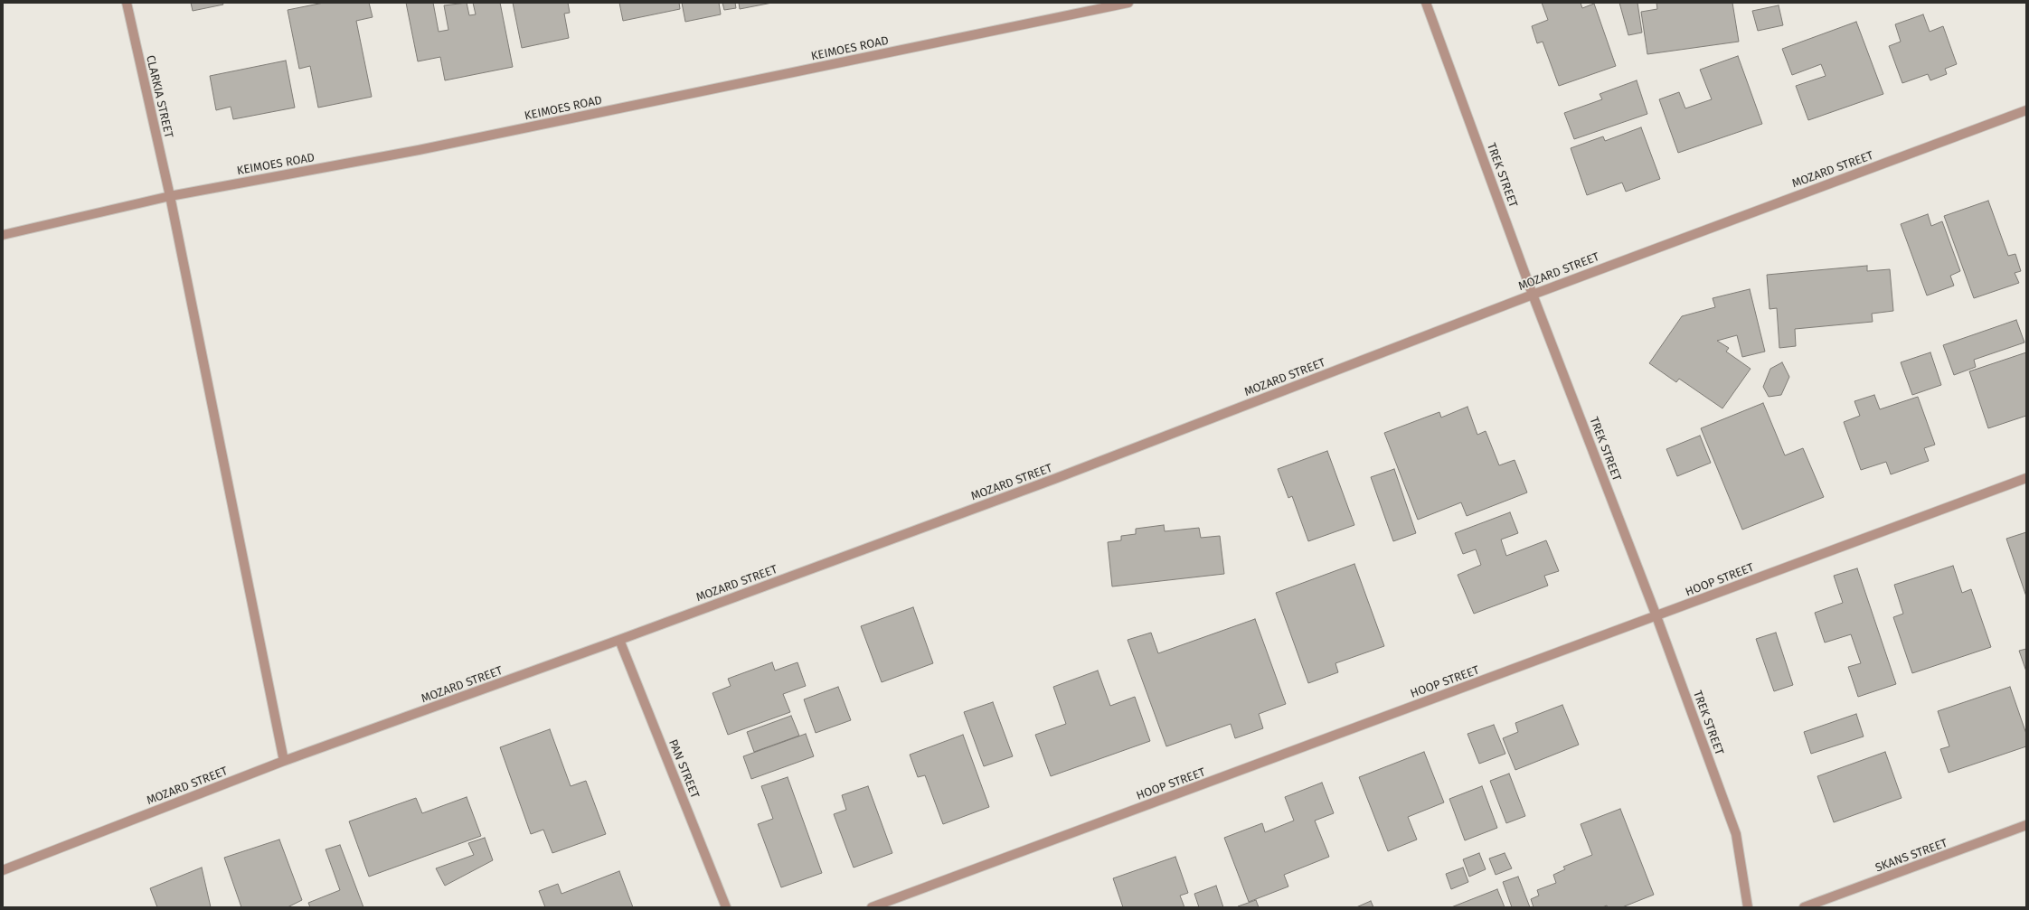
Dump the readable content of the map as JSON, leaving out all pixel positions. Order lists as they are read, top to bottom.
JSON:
{
  "streets": {
    "street": [
      "KEIMOES ROAD",
      "CLARKIA STREET",
      "MOZARD STREET",
      "TREK STREET",
      "HOOP STREET",
      "PAN STREET",
      "SKANS STREET"
    ]
  },
  "crossings": [
    ["KEIMOES ROAD", "CLARKIA STREET"],
    ["CLARKIA STREET", "MOZARD STREET"],
    ["MOZARD STREET", "TREK STREET"],
    ["MOZARD STREET", "PAN STREET"],
    ["TREK STREET", "HOOP STREET"]
  ]
}
